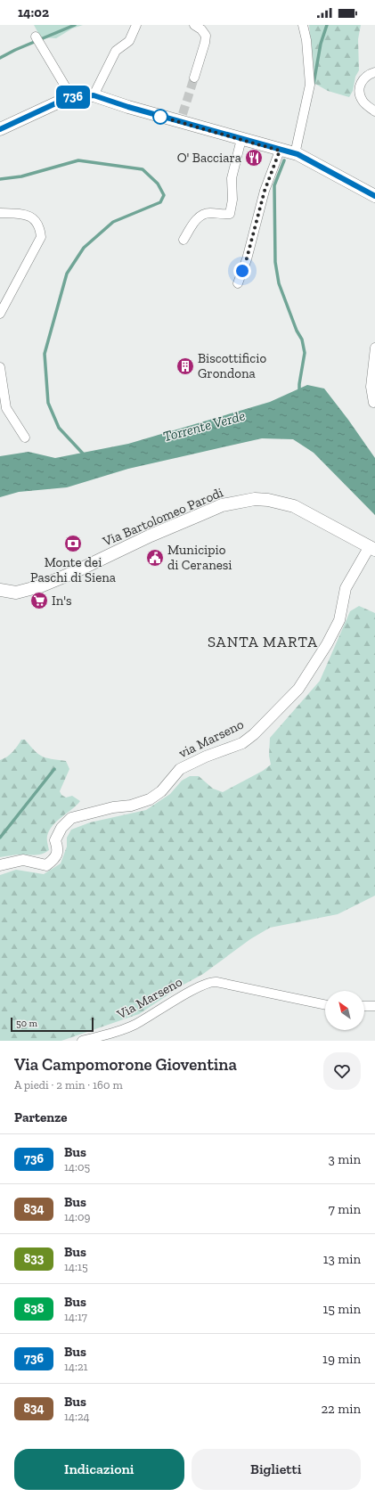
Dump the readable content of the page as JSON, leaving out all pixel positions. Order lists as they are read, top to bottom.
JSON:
{
  "streets": {
    "main road": ["Via Bartolomeo Parodi"],
    "street": ["via Marseno", "Via Marseno"]
  },
  "crossings": [
    ["Via Bartolomeo Parodi", "via Marseno"]
  ],
  "districts": ["SANTA MARTA"],
  "water": ["Torrente Verde"],
  "places": {
    "restaurant": ["O' Bacciara"],
    "building": ["Biscottificio Grondona"],
    "bank": ["Monte dei Paschi di Siena"],
    "public building": ["Municipio di Ceranesi"],
    "supermarket": ["In's"]
  },
  "lines": ["bus line 736"],
  "scale_bar": "50 m",
  "north": "top left",
  "page": {
    "status": "14:02",
    "on_map": "736",
    "scale": "50 m",
    "heading": [
      ["Via Campomorone Gioventina", "A piedi · 2 min · 160 m"],
      "Partenze"
    ],
    "list": [
      {
        "mark": "736",
        "name": "Bus",
        "note": "14:05",
        "value": "3 min"
      },
      {
        "mark": "834",
        "name": "Bus",
        "note": "14:09",
        "value": "7 min"
      },
      {
        "mark": "833",
        "name": "Bus",
        "note": "14:15",
        "value": "13 min"
      },
      {
        "mark": "838",
        "name": "Bus",
        "note": "14:17",
        "value": "15 min"
      },
      {
        "mark": "736",
        "name": "Bus",
        "note": "14:21",
        "value": "19 min"
      },
      {
        "mark": "834",
        "name": "Bus",
        "note": "14:24",
        "value": "22 min"
      }
    ],
    "buttons": ["Indicazioni", "Biglietti"]
  }
}
